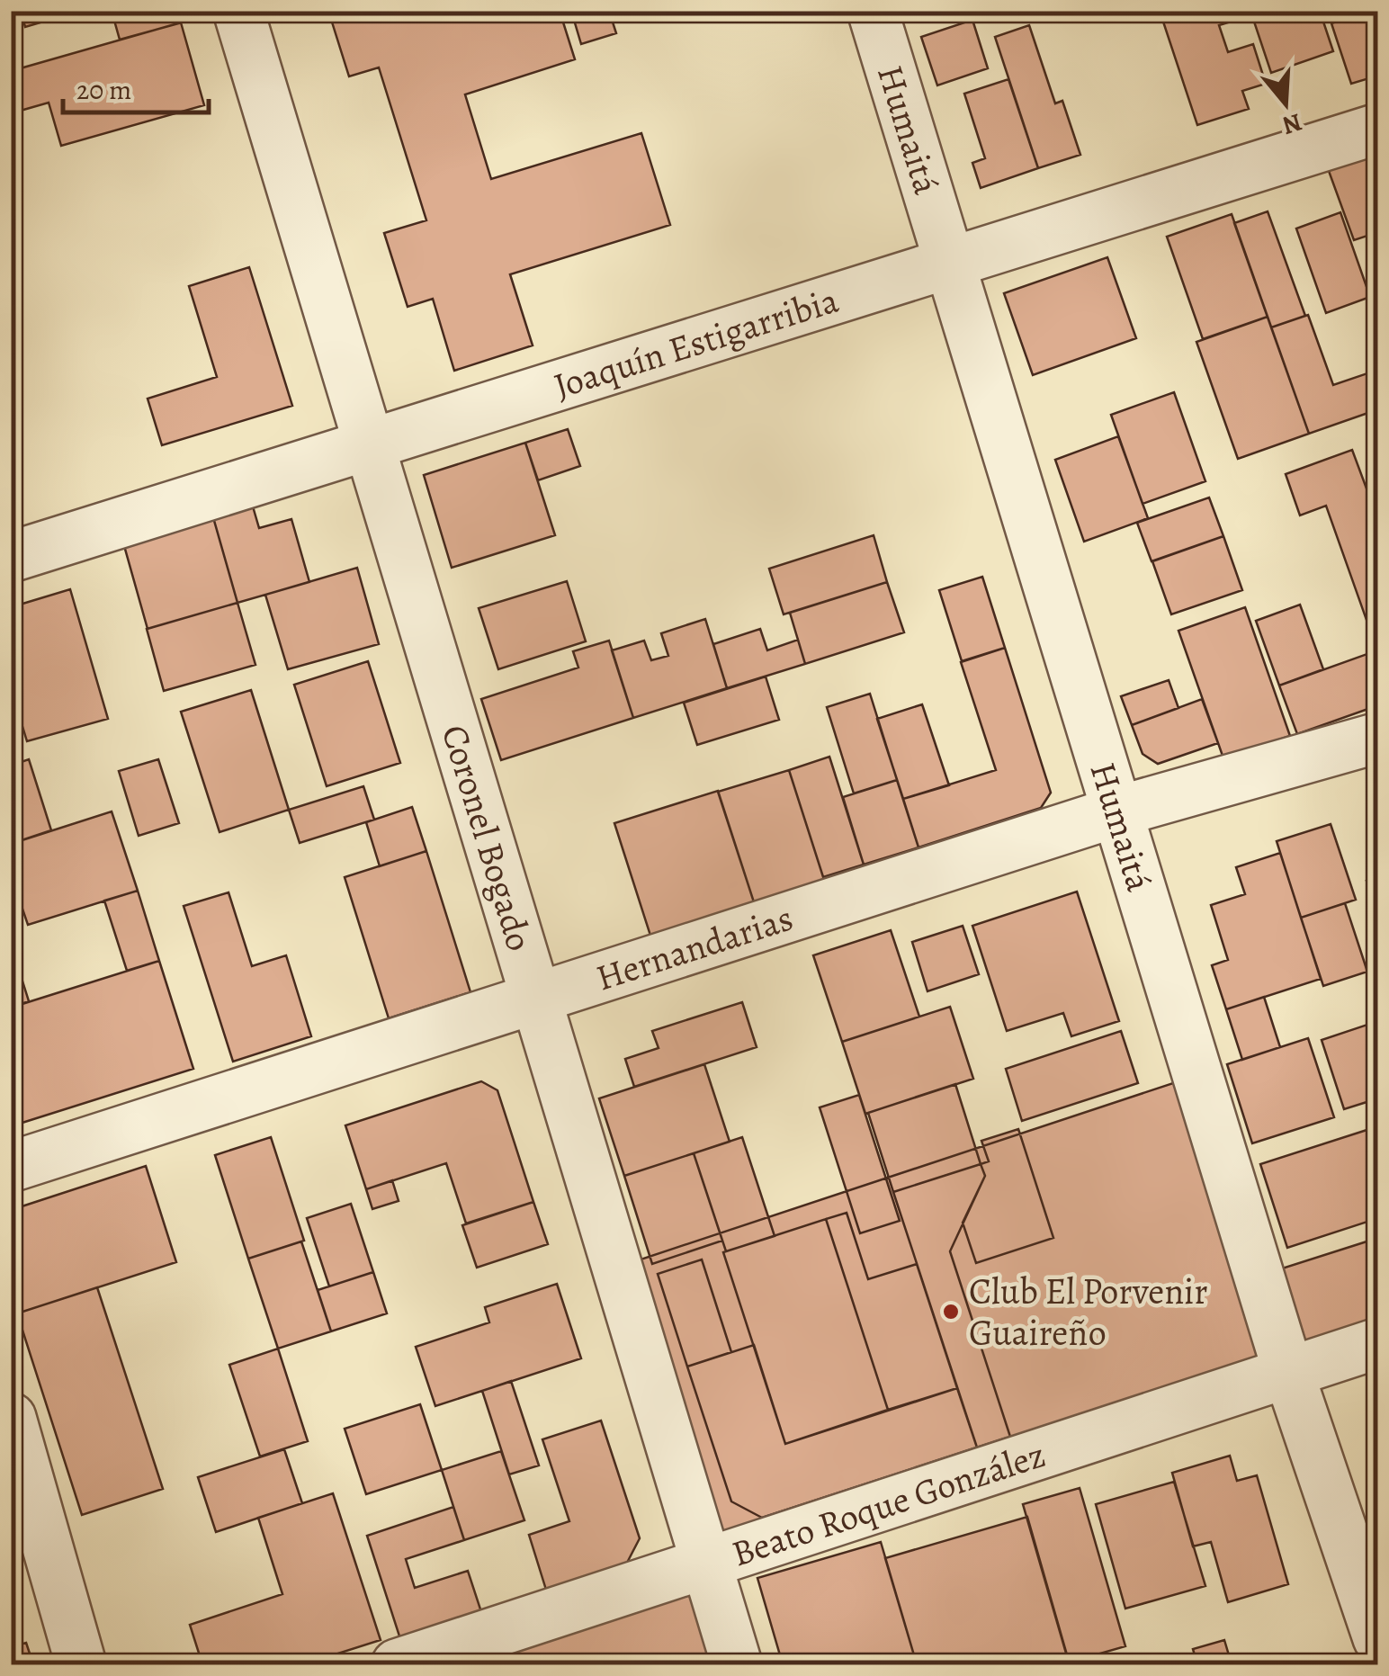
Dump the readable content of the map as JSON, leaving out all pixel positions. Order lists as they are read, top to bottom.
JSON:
{
  "streets": {
    "street": [
      "Humaitá",
      "Joaquín Estigarribia",
      "Coronel Bogado",
      "Hernandarias",
      "Beato Roque González"
    ]
  },
  "crossings": [
    ["Humaitá", "Joaquín Estigarribia"],
    ["Humaitá", "Hernandarias"],
    ["Humaitá", "Beato Roque González"],
    ["Joaquín Estigarribia", "Coronel Bogado"],
    ["Coronel Bogado", "Hernandarias"],
    ["Coronel Bogado", "Beato Roque González"]
  ],
  "places": ["Club El Porvenir Guaireño"],
  "scale_bar": "20 m",
  "north": "bottom"
}
